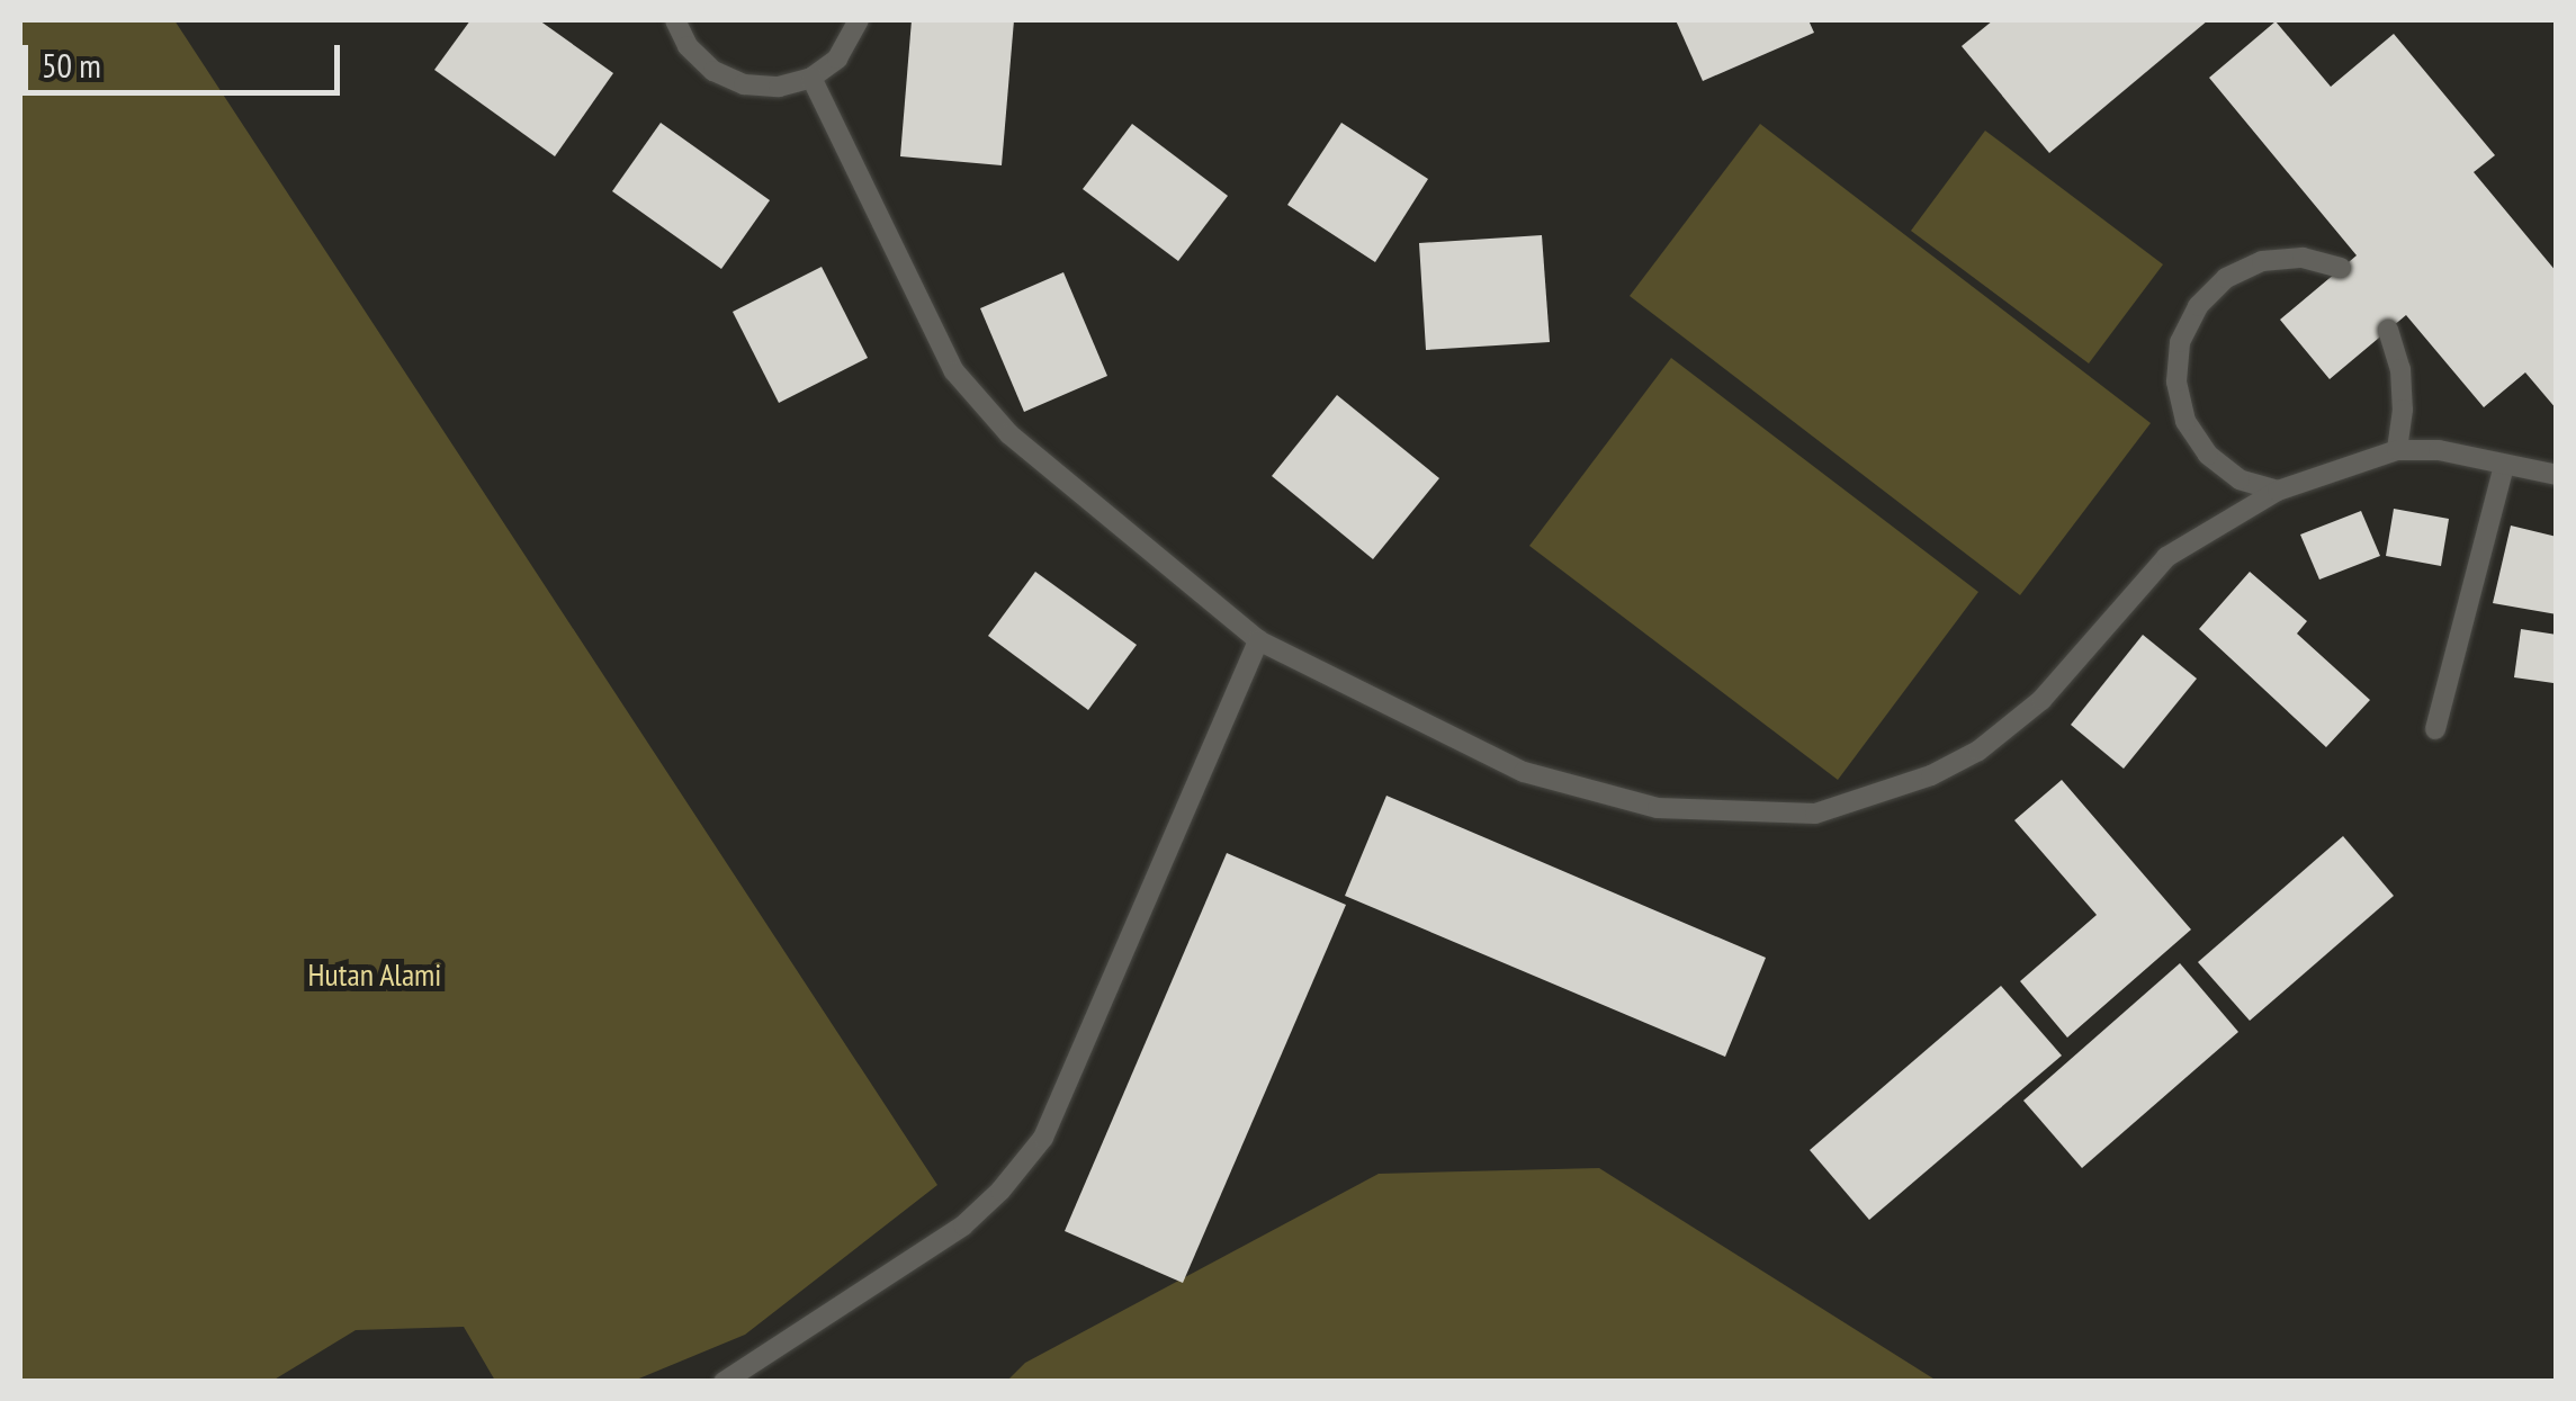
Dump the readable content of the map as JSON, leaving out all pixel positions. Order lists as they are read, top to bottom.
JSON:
{
  "parks": ["Hutan Alami"],
  "scale_bar": "50 m"
}
